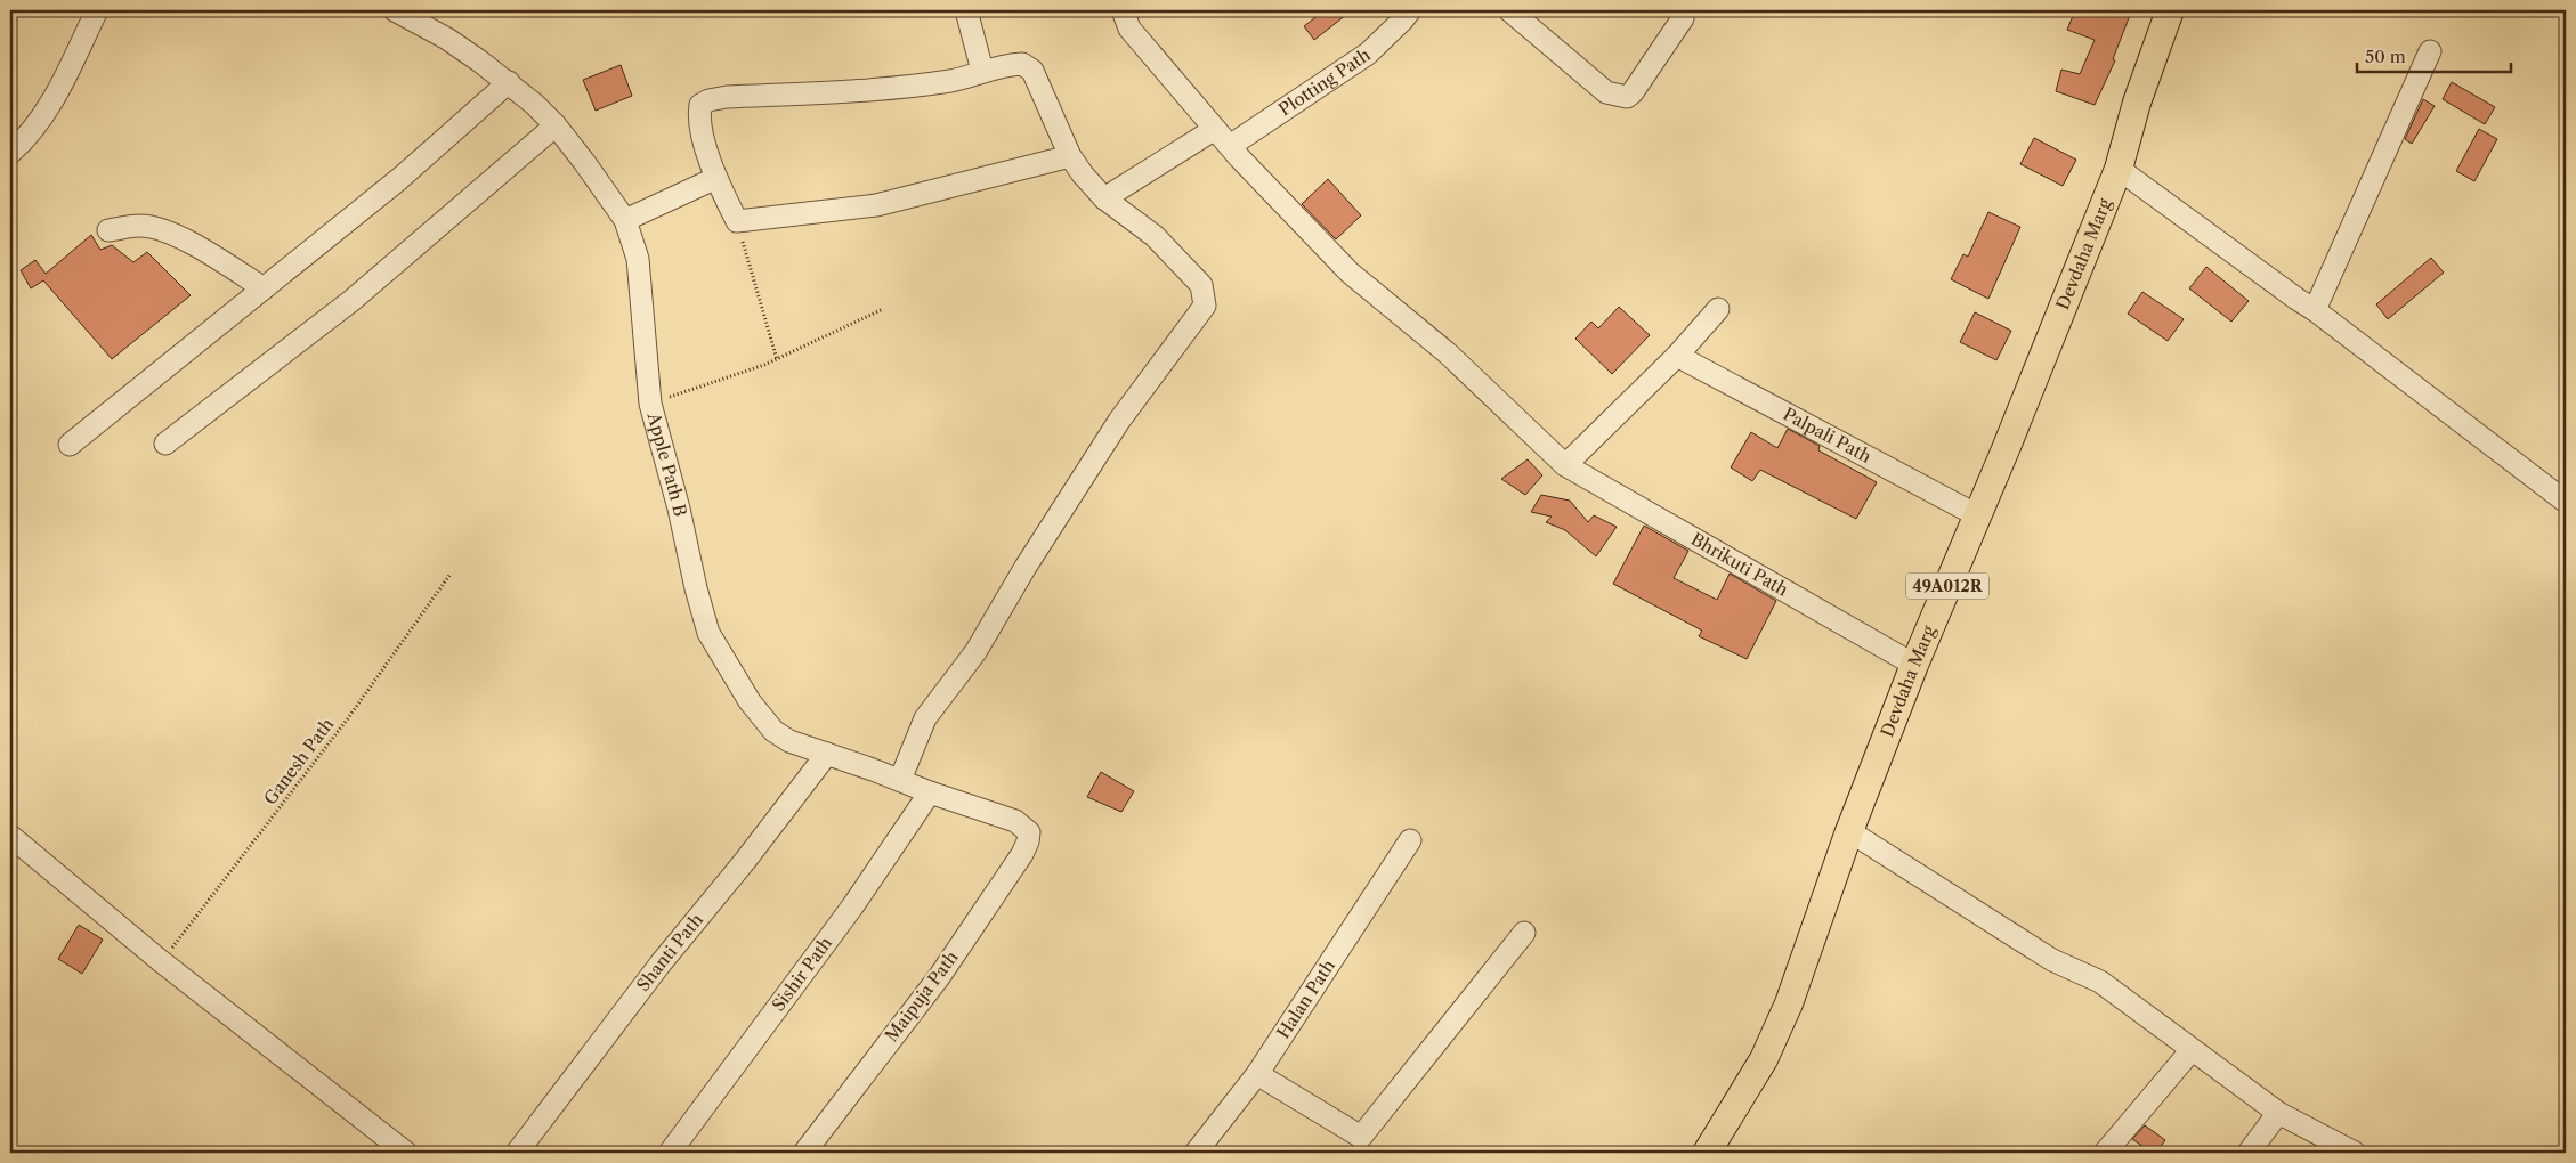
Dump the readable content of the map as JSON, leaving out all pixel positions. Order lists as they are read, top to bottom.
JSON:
{
  "streets": {
    "main road": ["Devdaha Marg", "49A012R"],
    "street": [
      "Plotting Path",
      "Palpali Path",
      "Apple Path B",
      "Bhrikuti Path",
      "Shanti Path",
      "Sishir Path",
      "Maipuja Path",
      "Halan Path"
    ],
    "path": ["Ganesh Path"]
  },
  "crossings": [
    ["Plotting Path", "Bhrikuti Path"],
    ["Devdaha Marg", "Palpali Path"],
    ["Devdaha Marg", "Bhrikuti Path"],
    ["Apple Path B", "Shanti Path"],
    ["Apple Path B", "Sishir Path"],
    ["Apple Path B", "Maipuja Path"]
  ],
  "scale_bar": "50 m"
}
